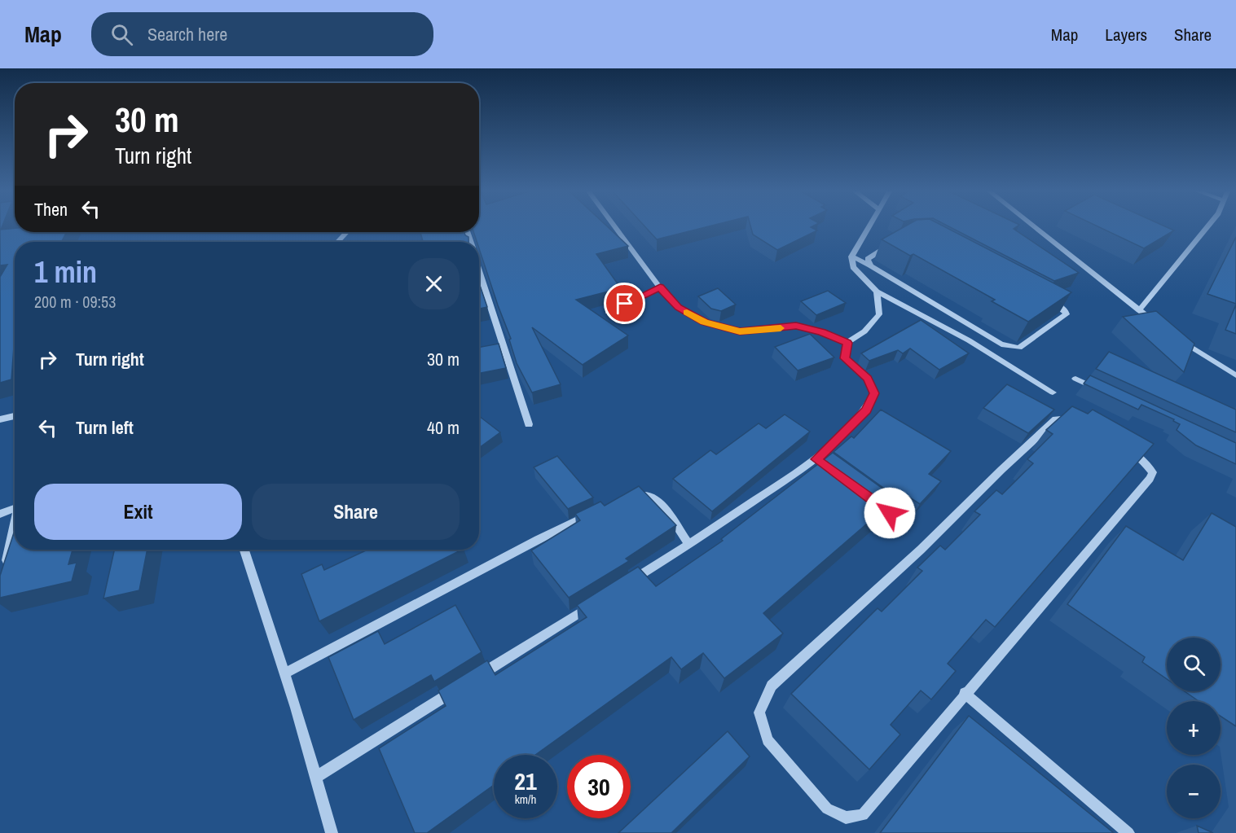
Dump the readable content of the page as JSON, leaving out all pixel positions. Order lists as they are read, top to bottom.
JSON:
{
  "page": {
    "header": "Map",
    "search": "Search here",
    "nav": ["Map", "Layers", "Share"],
    "turn": ["30 m", "Turn right"],
    "then": "Then",
    "heading": ["1 min", "200 m · 09:53"],
    "list": [
      {
        "name": "Turn right",
        "value": "30 m"
      },
      {
        "name": "Turn left",
        "value": "40 m"
      }
    ],
    "buttons": ["Exit", "Share"],
    "map_buttons": ["+", "−"],
    "speed": "21 km/h",
    "limit": "30"
  }
}
